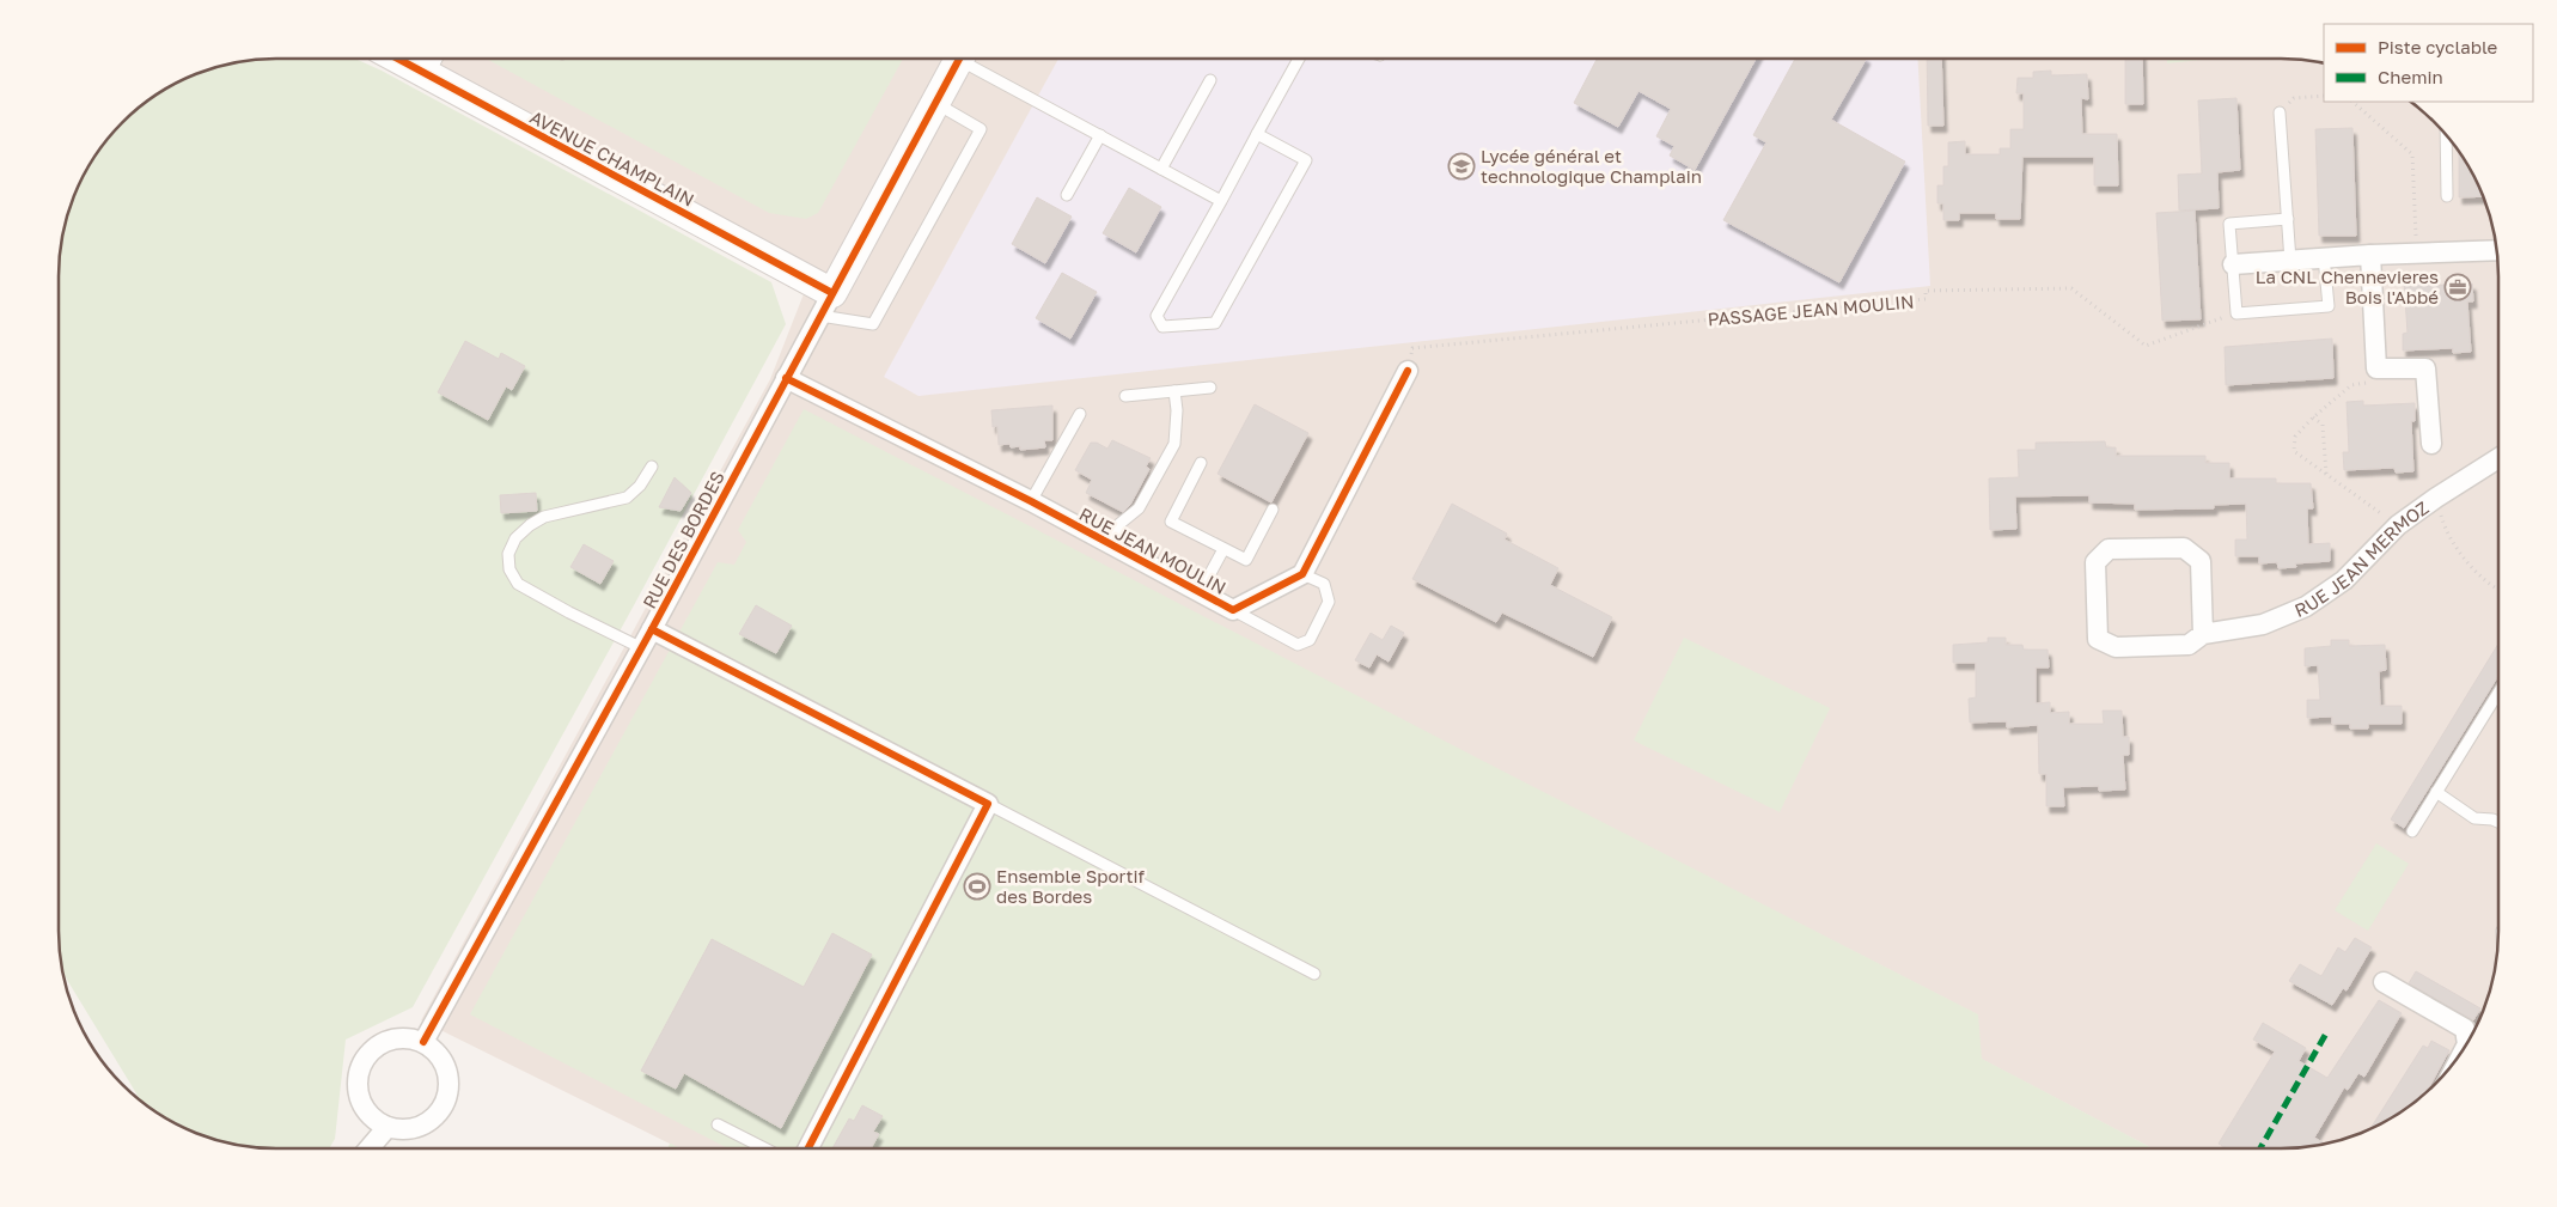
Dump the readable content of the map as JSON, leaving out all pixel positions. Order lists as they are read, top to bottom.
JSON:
{
  "streets": {
    "street": [
      "AVENUE CHAMPLAIN",
      "RUE DES BORDES",
      "RUE JEAN MOULIN",
      "RUE JEAN MERMOZ"
    ],
    "path": ["PASSAGE JEAN MOULIN"]
  },
  "crossings": [
    ["AVENUE CHAMPLAIN", "RUE DES BORDES"],
    ["RUE DES BORDES", "RUE JEAN MOULIN"]
  ],
  "places": {
    "school or university": ["Lycée général et technologique Champlain"],
    "office": ["La CNL Chennevieres Bois l'Abbé"],
    "sports": ["Ensemble Sportif des Bordes"]
  },
  "legend": ["Piste cyclable", "Chemin"]
}
